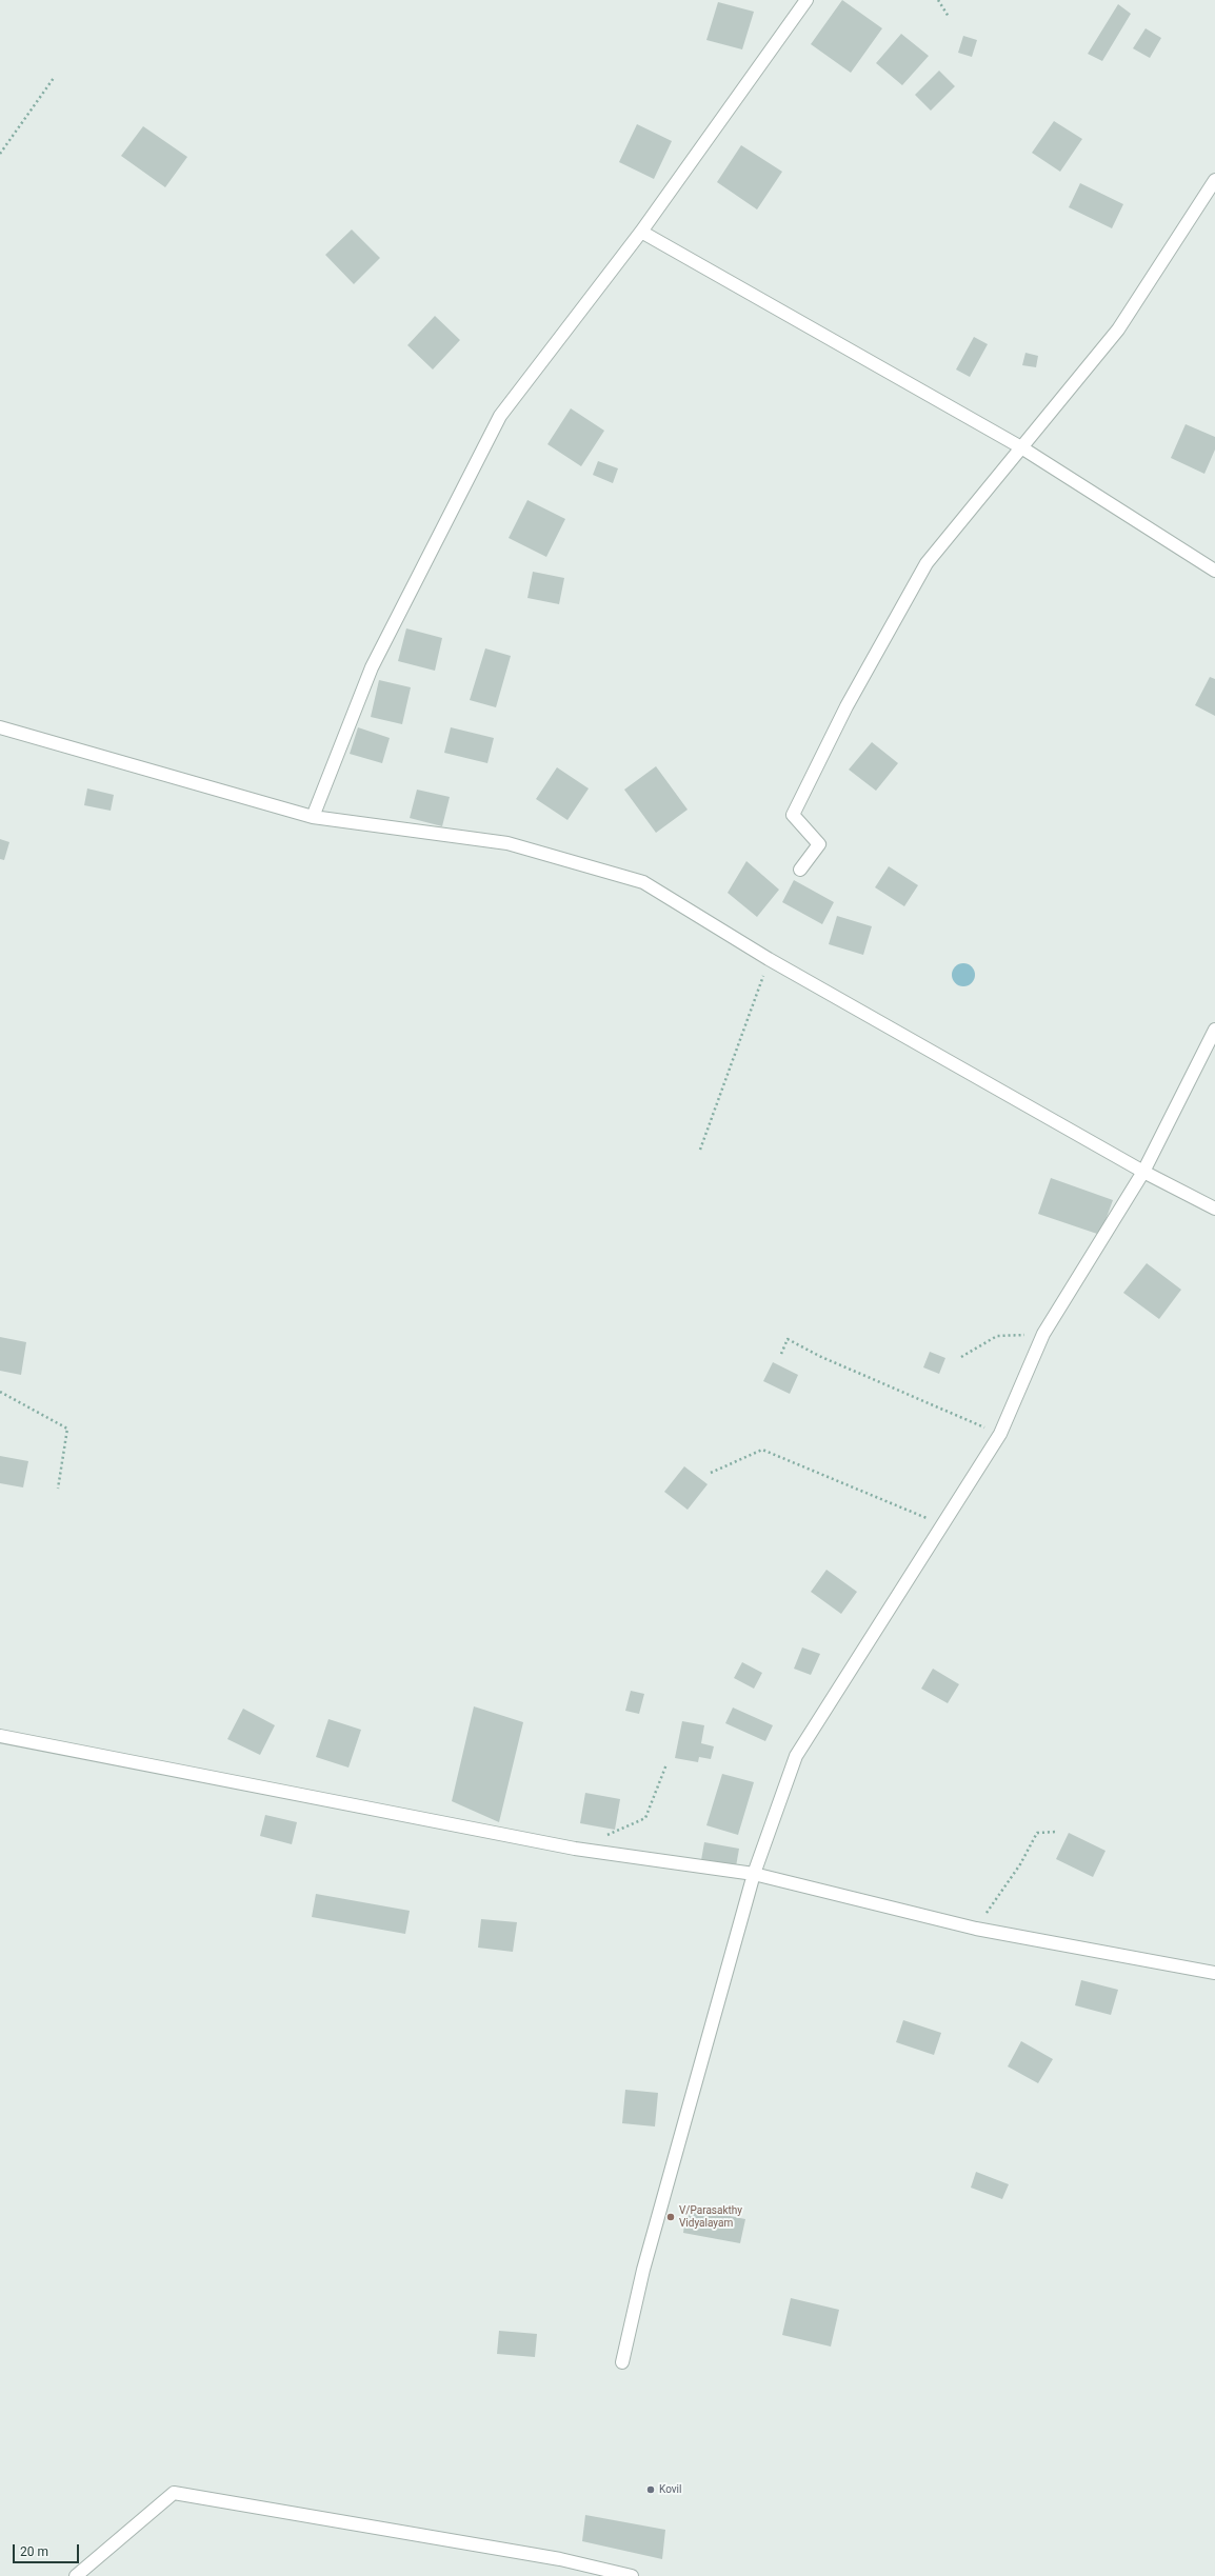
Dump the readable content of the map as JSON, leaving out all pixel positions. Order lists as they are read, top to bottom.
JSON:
{
  "places": ["V/Parasakthy Vidyalayam", "Kovil"],
  "scale_bar": "20 m"
}
